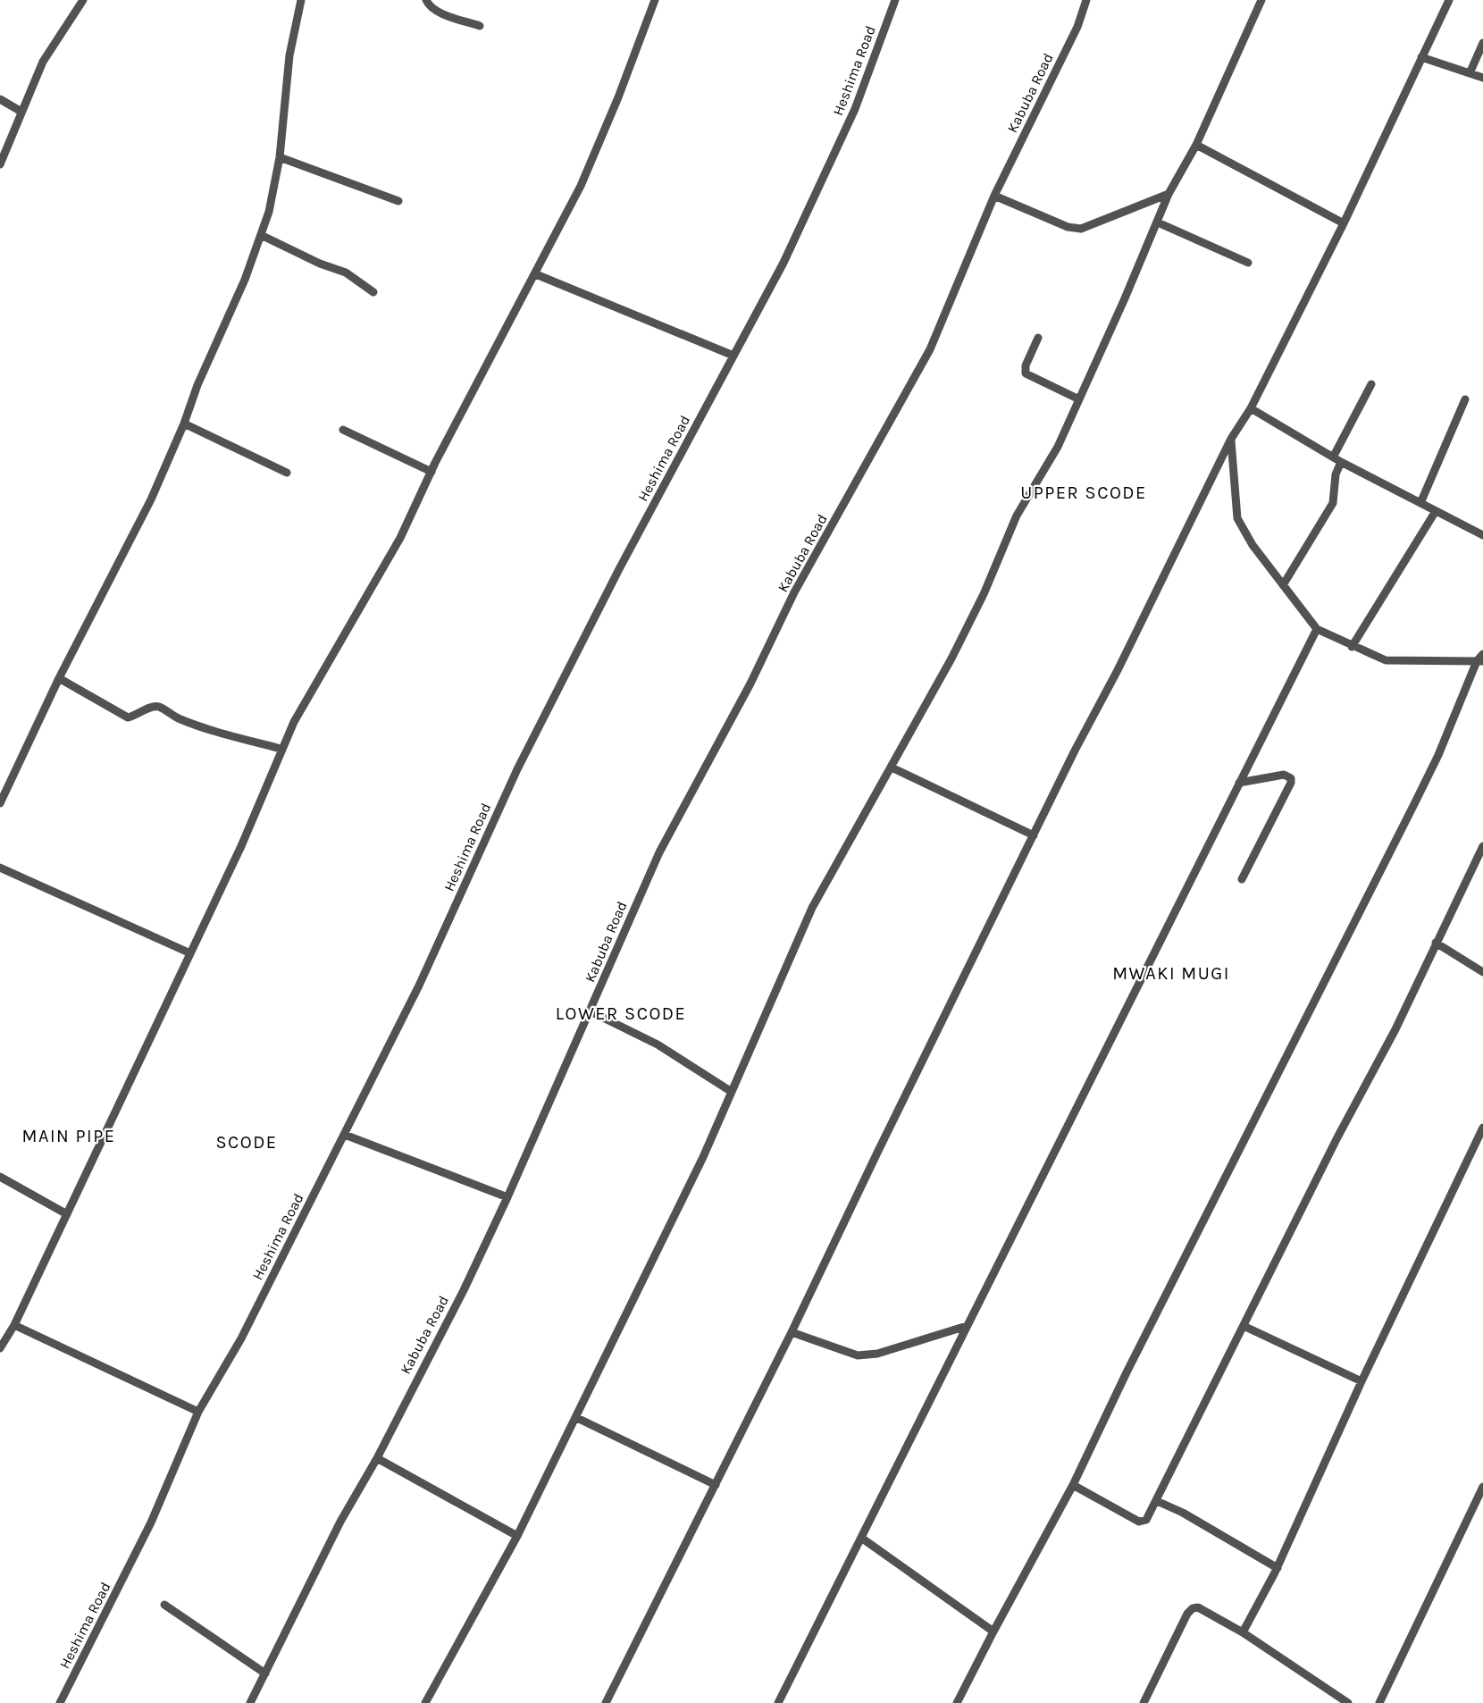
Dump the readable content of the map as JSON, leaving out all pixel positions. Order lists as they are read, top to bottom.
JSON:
{
  "streets": {
    "street": ["Heshima Road", "Kabuba Road"]
  },
  "districts": [
    "UPPER SCODE",
    "MWAKI MUGI",
    "LOWER SCODE",
    "MAIN PIPE",
    "SCODE"
  ]
}
